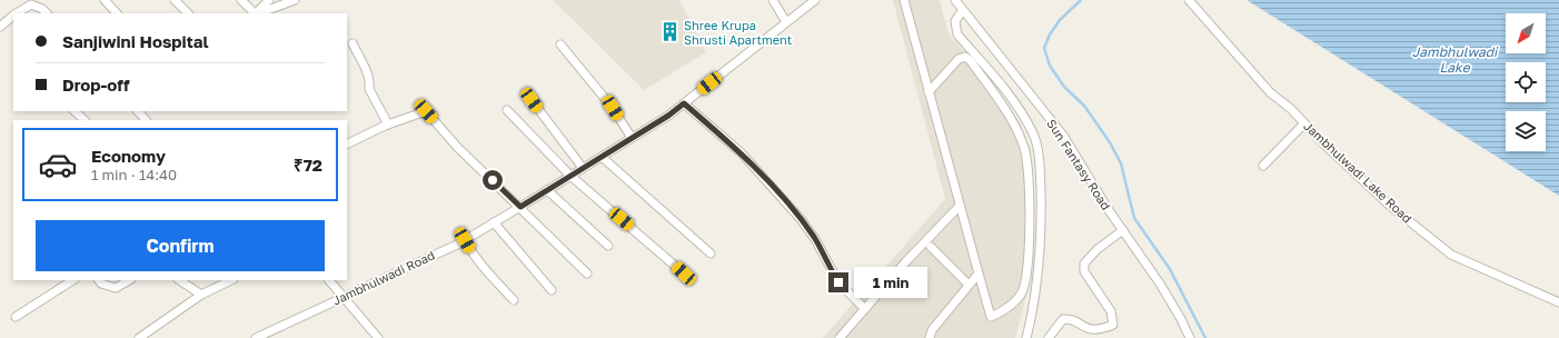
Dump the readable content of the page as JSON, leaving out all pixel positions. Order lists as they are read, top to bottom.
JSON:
{
  "streets": {
    "street": ["Sun Fantasy Road", "Jambhulwadi Lake Road", "Jambhulwadi Road"]
  },
  "water": ["Jambhulwadi Lake"],
  "places": {
    "building": ["Shree Krupa Shrusti Apartment"]
  },
  "north": "bottom left",
  "page": {
    "banner": ["Sanjiwini Hospital", "Drop-off"],
    "list": [
      {
        "name": "Economy",
        "note": "1 min · 14:40",
        "value": "₹72"
      }
    ],
    "buttons": "Confirm",
    "bubble": "1 min"
  }
}
